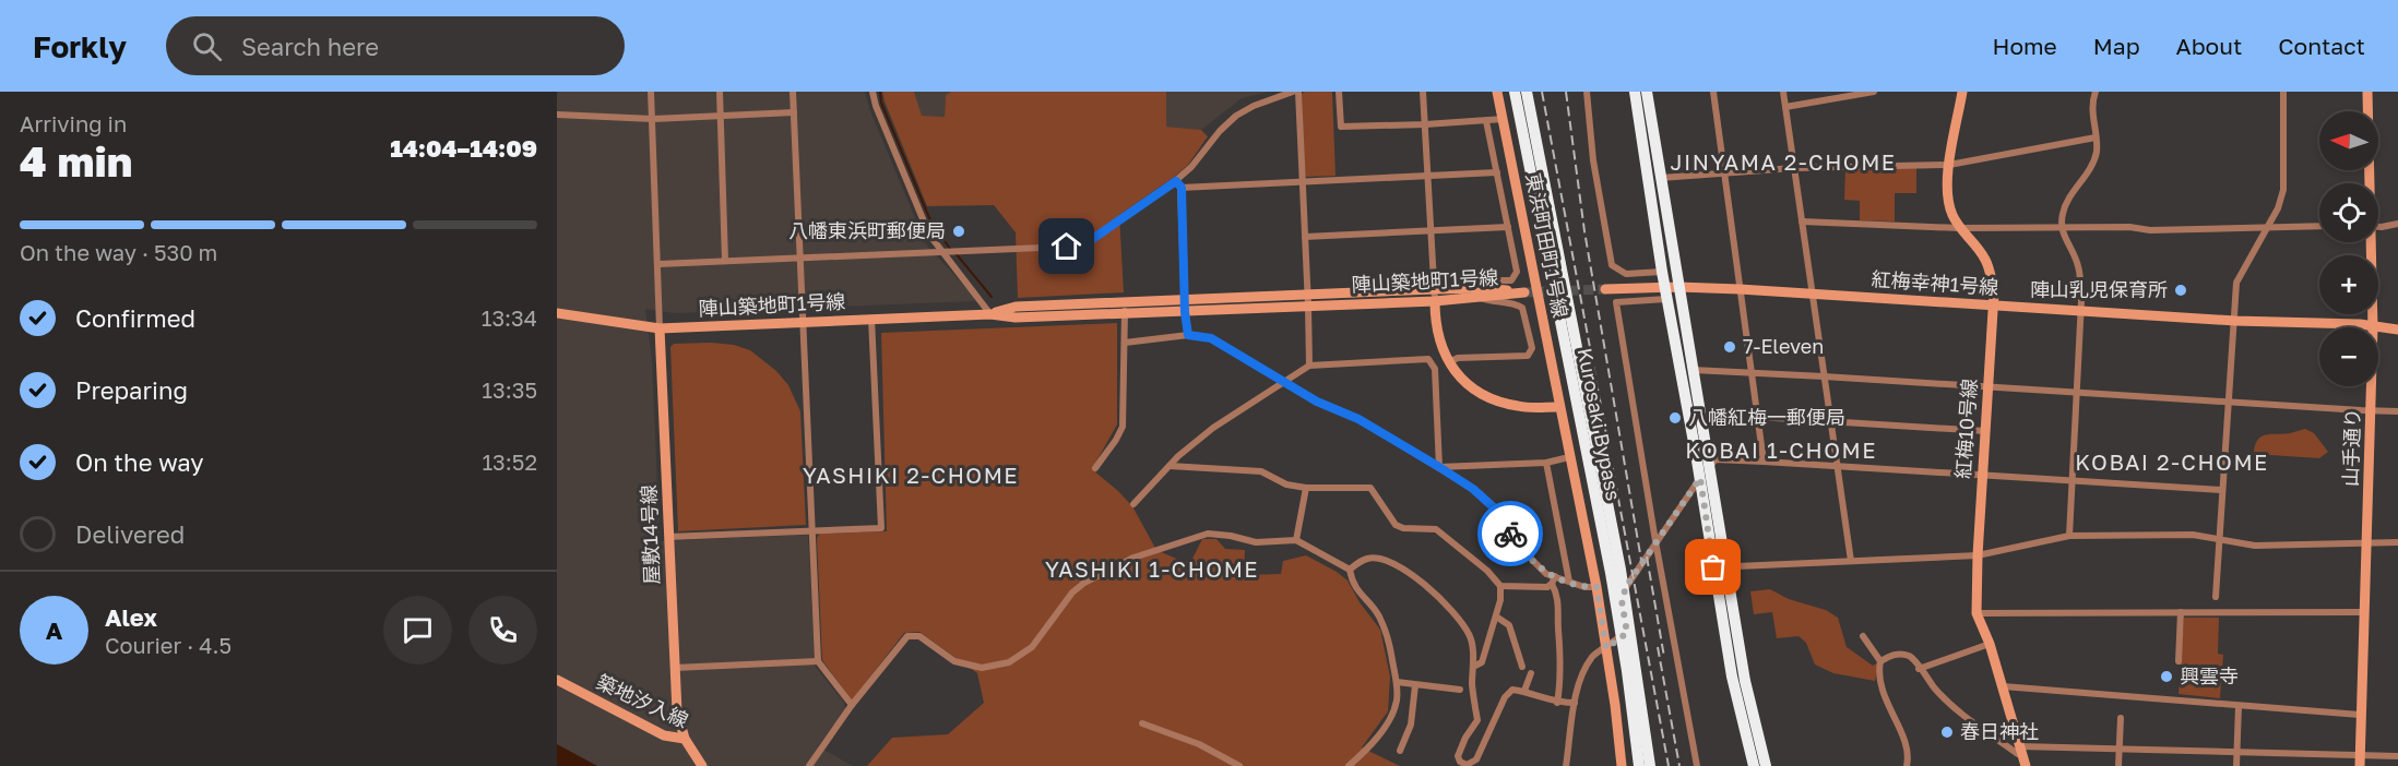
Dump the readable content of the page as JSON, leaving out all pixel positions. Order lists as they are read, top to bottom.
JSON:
{
  "streets": {
    "highway": ["Kurosaki Bypass"],
    "street": [
      "東浜町田町1号線",
      "陣山築地町1号線",
      "紅梅幸神1号線",
      "紅梅10号線",
      "山手通り",
      "屋敷14号線",
      "築地汐入線"
    ]
  },
  "crossings": [
    ["陣山築地町1号線", "屋敷14号線"],
    ["紅梅幸神1号線", "紅梅10号線"],
    ["紅梅幸神1号線", "山手通り"],
    ["屋敷14号線", "築地汐入線"]
  ],
  "districts": [
    "JINYAMA 2-CHOME",
    "KOBAI 1-CHOME",
    "KOBAI 2-CHOME",
    "YASHIKI 2-CHOME",
    "YASHIKI 1-CHOME"
  ],
  "places": [
    "八幡東浜町郵便局",
    "陣山乳児保育所",
    "7-Eleven",
    "八幡紅梅一郵便局",
    "興雲寺",
    "春日神社"
  ],
  "north": "left",
  "page": {
    "header": "Forkly",
    "search": "Search here",
    "nav": [
      "Home",
      "Map",
      "About",
      "Contact"
    ],
    "heading": ["4 min", "Arriving in", "14:04–14:09"],
    "panel": ["Alex", "Courier · 4.5"],
    "map_buttons": ["+", "−"],
    "bar": "On the way · 530 m",
    "list": [
      ["Confirmed", "13:34"],
      ["Preparing", "13:35"],
      ["On the way", "13:52"],
      "Delivered"
    ],
    "round": "A"
  }
}
